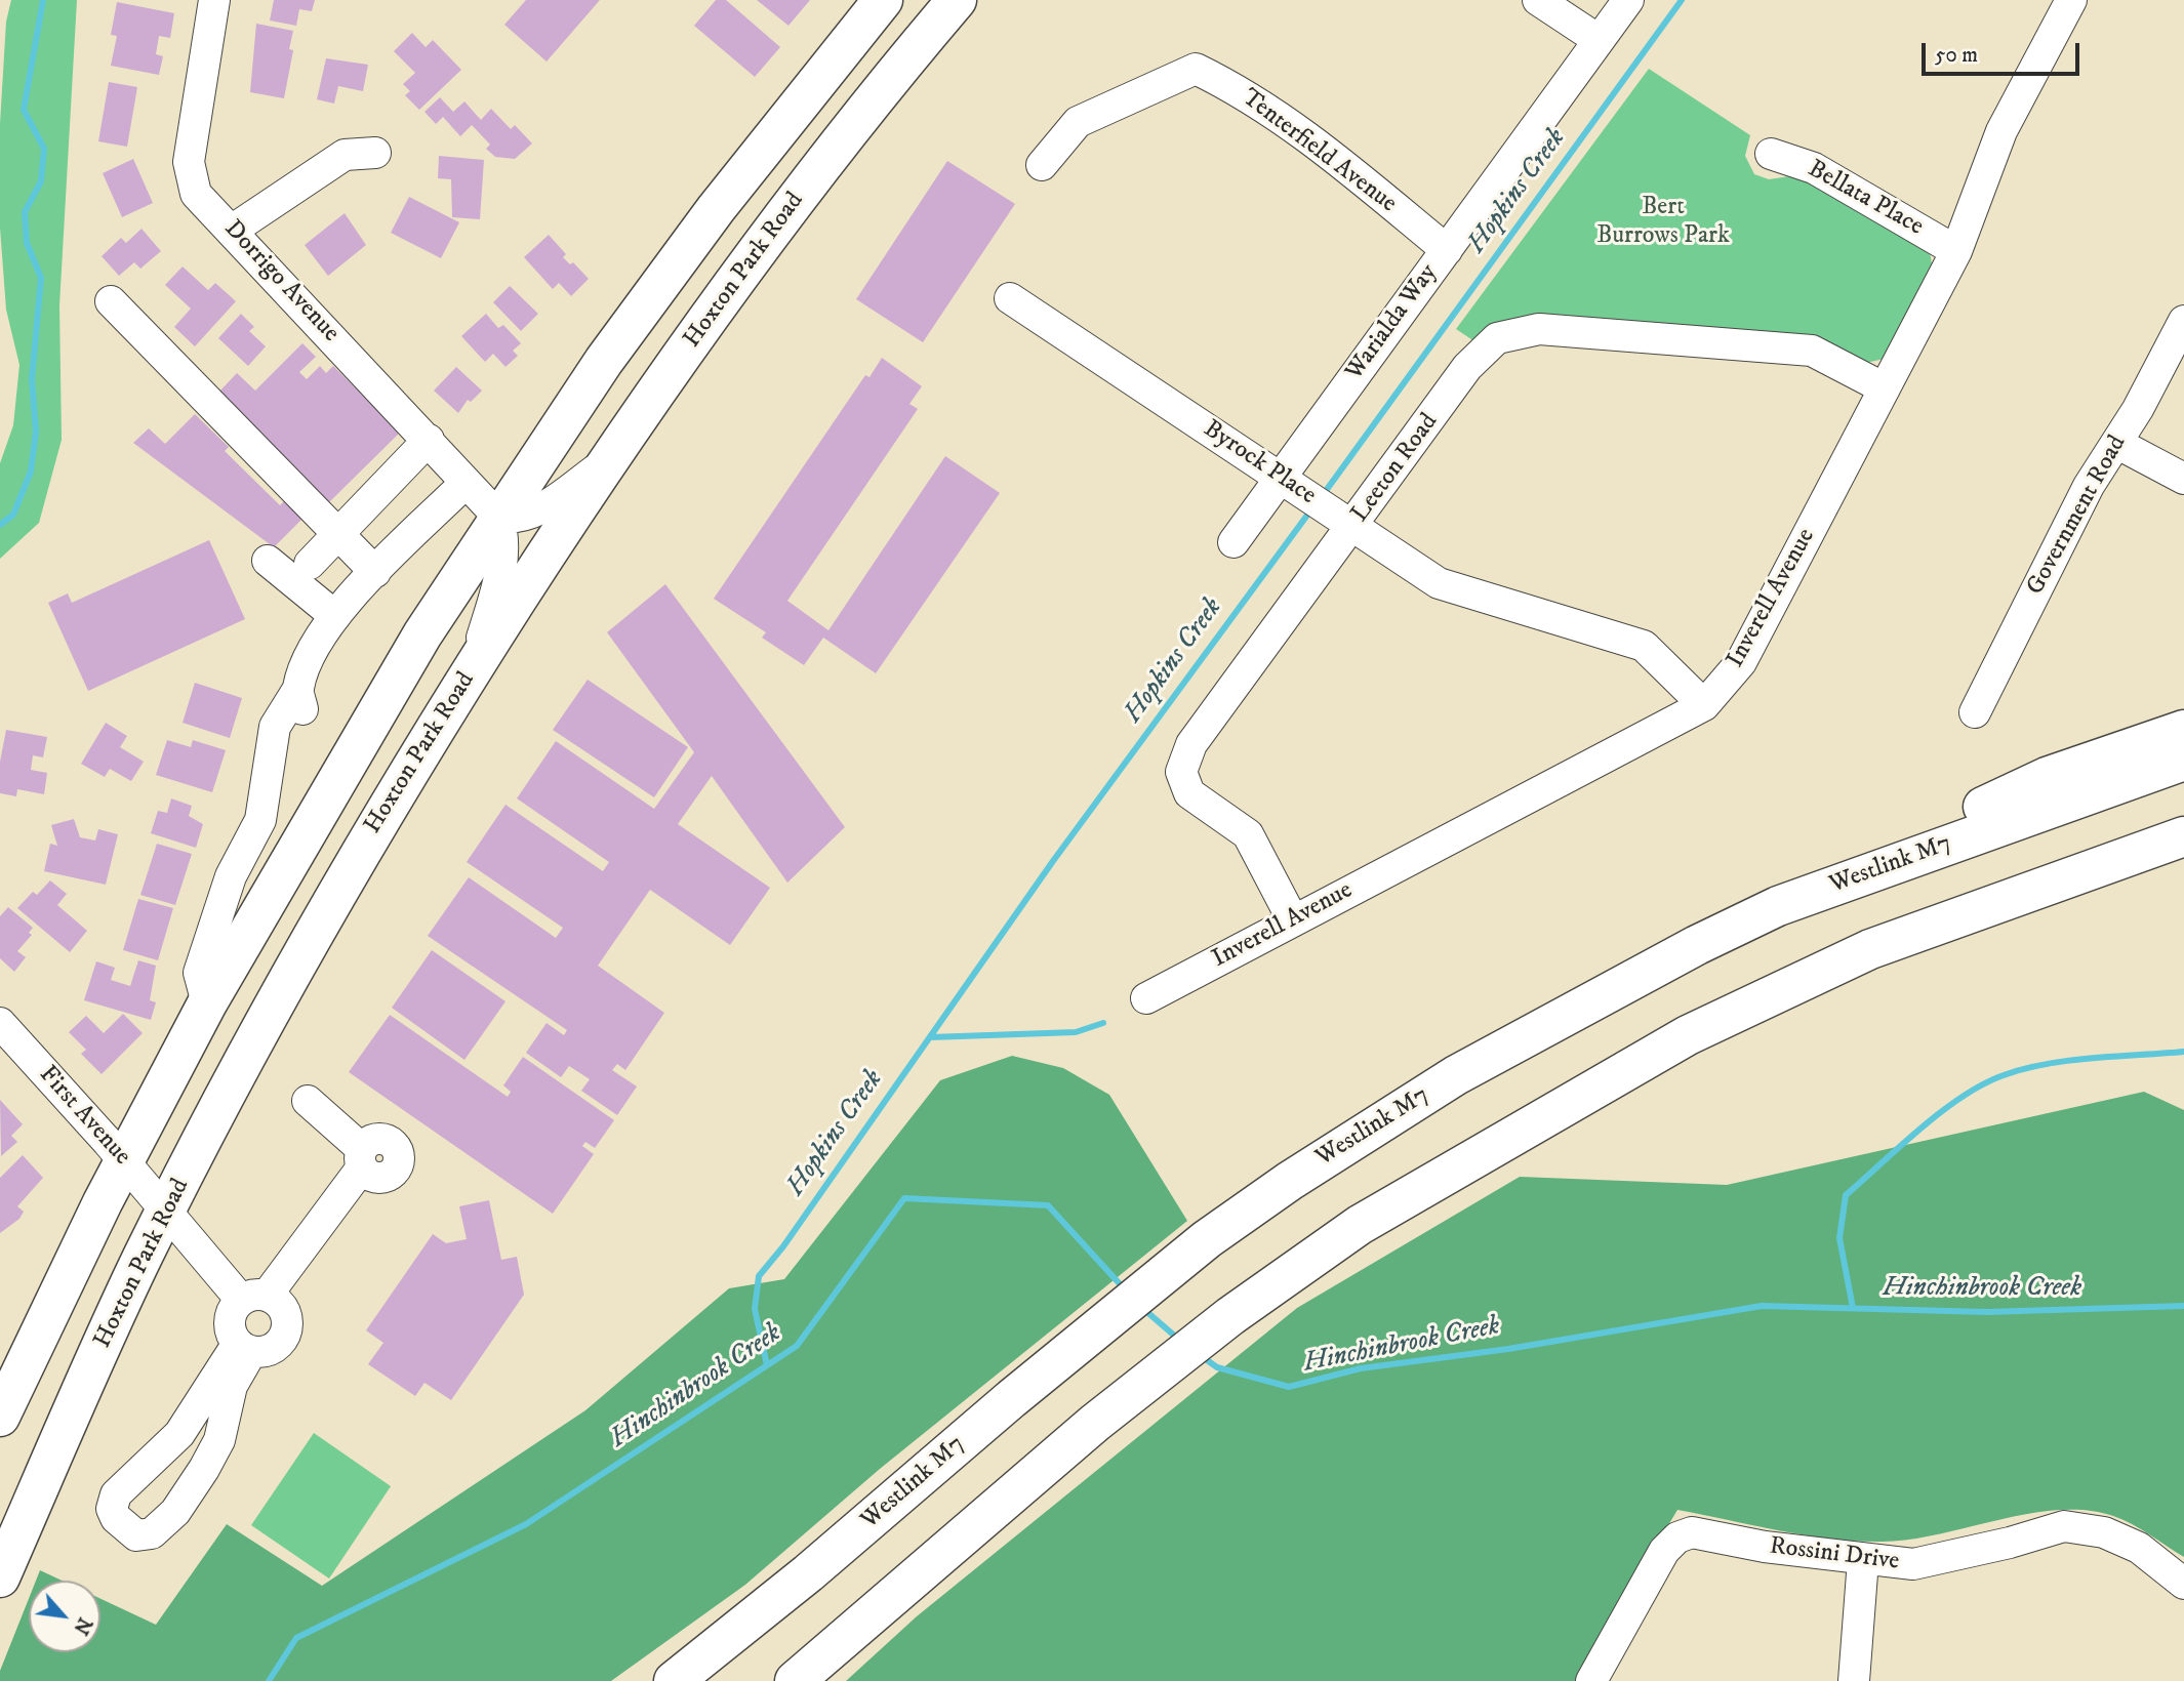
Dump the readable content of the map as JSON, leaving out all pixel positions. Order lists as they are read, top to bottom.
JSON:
{
  "streets": {
    "main road": ["Hoxton Park Road", "Westlink M7"],
    "street": [
      "Tenterfield Avenue",
      "Bellata Place",
      "Dorrigo Avenue",
      "Warialda Way",
      "Byrock Place",
      "Leeton Road",
      "Government Road",
      "Inverell Avenue",
      "First Avenue",
      "Rossini Drive"
    ]
  },
  "crossings": [
    ["Tenterfield Avenue", "Warialda Way"],
    ["Bellata Place", "Inverell Avenue"],
    ["Hoxton Park Road", "First Avenue"],
    ["Warialda Way", "Byrock Place"],
    ["Byrock Place", "Leeton Road"],
    ["Byrock Place", "Inverell Avenue"],
    ["Leeton Road", "Inverell Avenue"]
  ],
  "water": ["Hopkins Creek", "Hinchinbrook Creek"],
  "parks": ["Bert Burrows Park"],
  "scale_bar": "50 m",
  "north": "bottom right"
}
